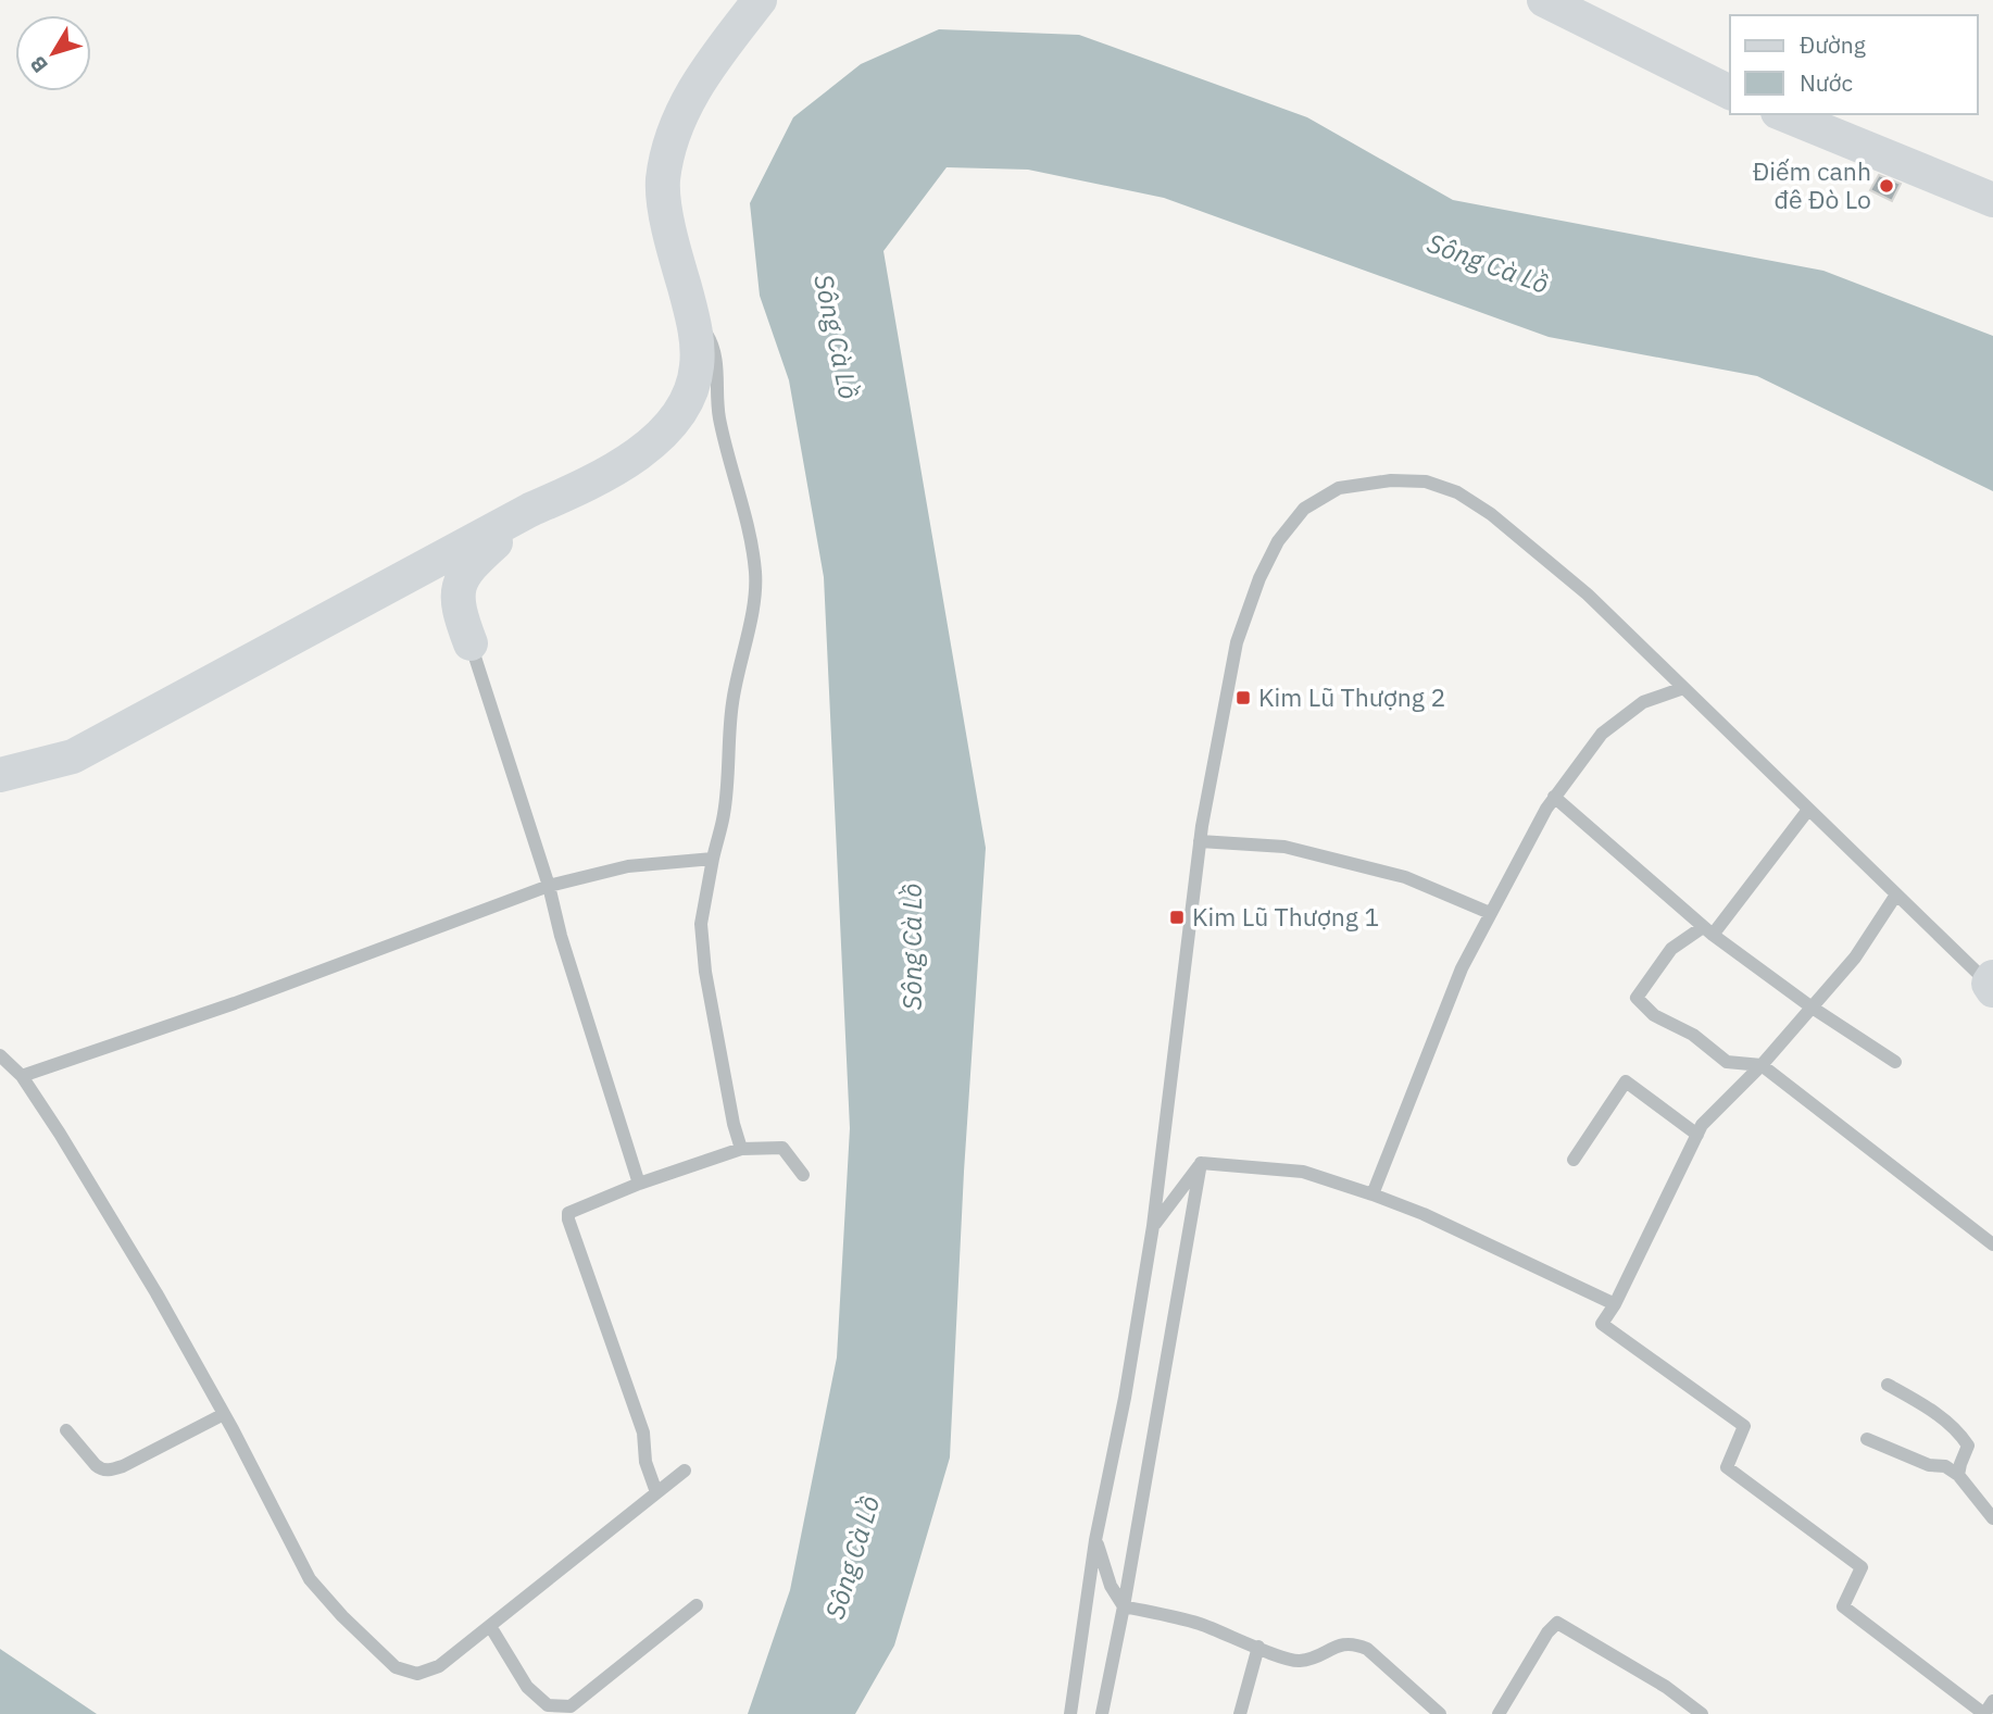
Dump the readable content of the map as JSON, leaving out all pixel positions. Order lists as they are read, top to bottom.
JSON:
{
  "water": ["Sông Cà Lồ"],
  "places": {
    "other": ["Điếm canh đê Đò Lo"],
    "transit": ["Kim Lũ Thượng 2", "Kim Lũ Thượng 1"]
  },
  "legend": ["Đường", "Nước"],
  "north": "bottom left"
}
